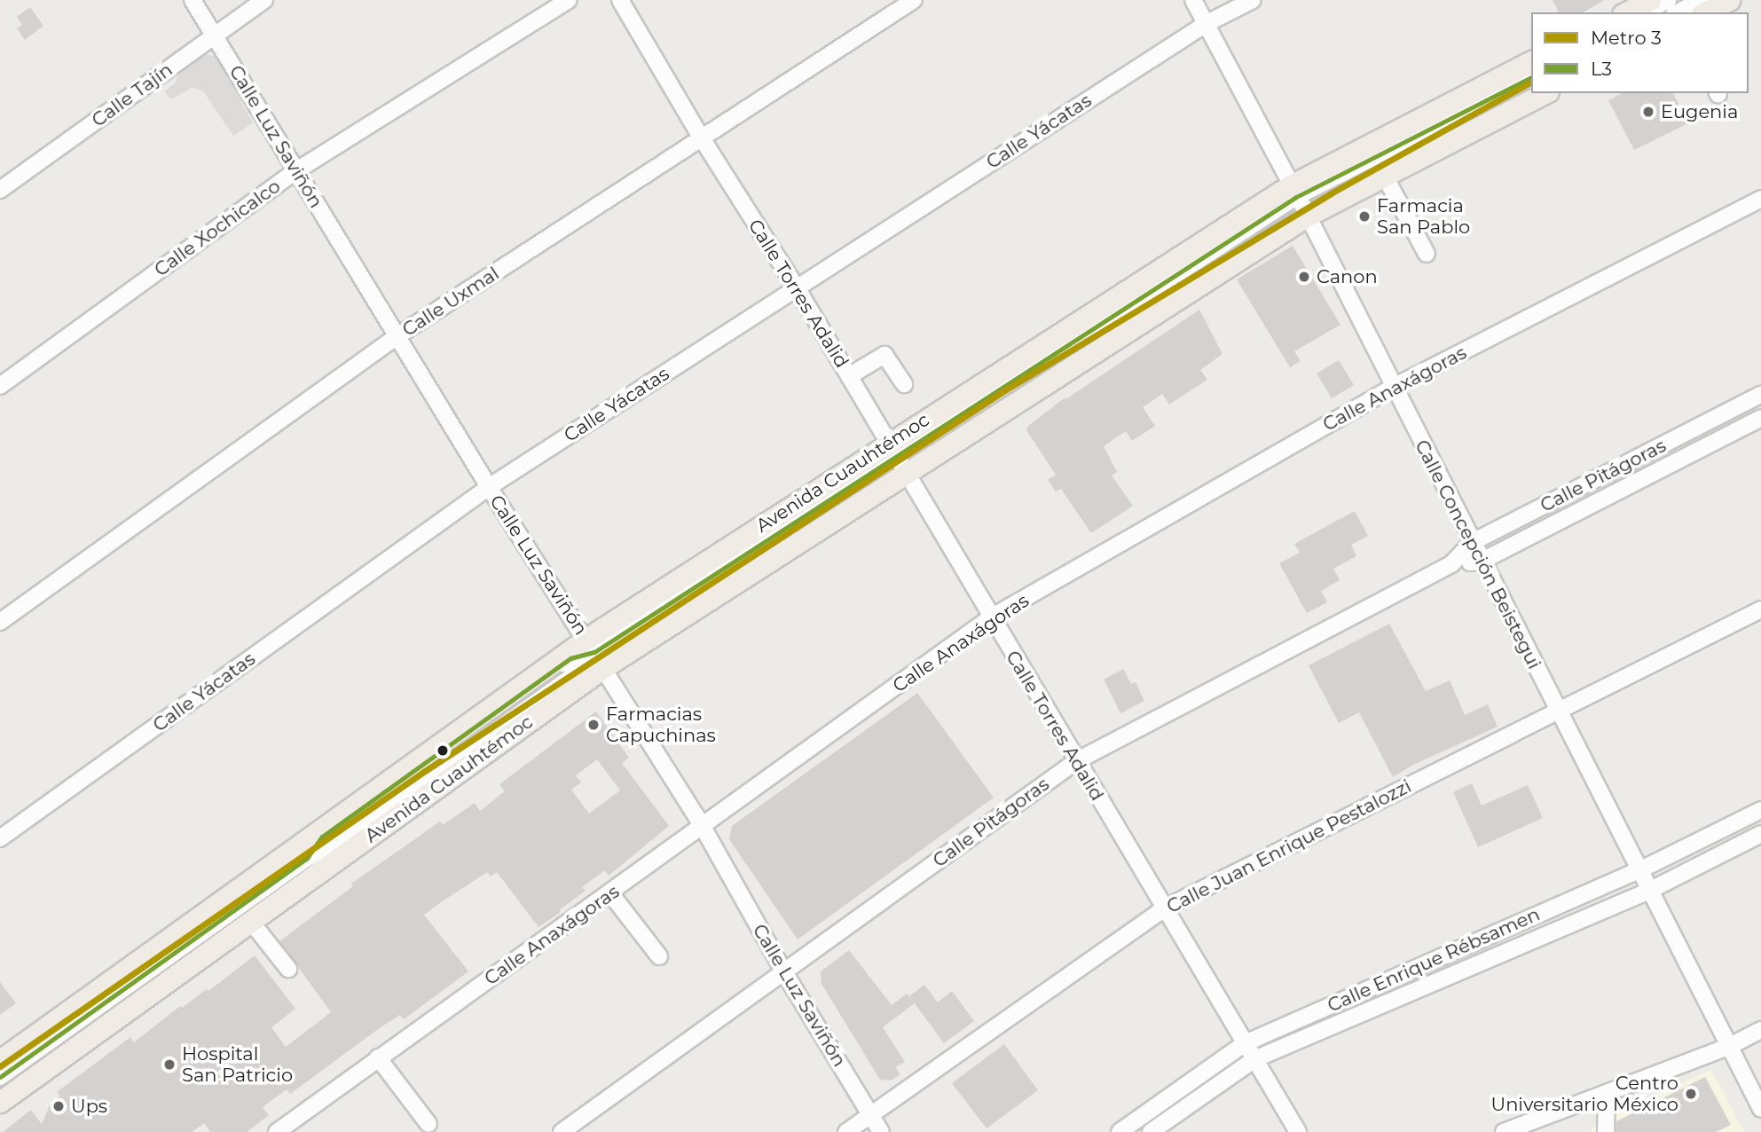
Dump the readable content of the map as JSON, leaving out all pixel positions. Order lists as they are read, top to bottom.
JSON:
{
  "streets": {
    "main road": ["Avenida Cuauhtémoc"],
    "street": [
      "Calle Tajín",
      "Calle Yácatas",
      "Calle Luz Saviñón",
      "Calle Xochicalco",
      "Calle Torres Adalid",
      "Calle Uxmal",
      "Calle Anaxágoras",
      "Calle Pitágoras",
      "Calle Concepción Beistegui",
      "Calle Juan Enrique Pestalozzi",
      "Calle Enrique Rébsamen"
    ]
  },
  "crossings": [
    ["Calle Tajín", "Calle Luz Saviñón"],
    ["Calle Yácatas", "Calle Luz Saviñón"],
    ["Calle Yácatas", "Calle Torres Adalid"],
    ["Calle Yácatas", "Calle Concepción Beistegui"],
    ["Calle Luz Saviñón", "Calle Xochicalco"],
    ["Calle Luz Saviñón", "Calle Uxmal"],
    ["Calle Luz Saviñón", "Calle Anaxágoras"],
    ["Calle Luz Saviñón", "Avenida Cuauhtémoc"],
    ["Calle Luz Saviñón", "Calle Pitágoras"],
    ["Calle Luz Saviñón", "Calle Juan Enrique Pestalozzi"],
    ["Calle Torres Adalid", "Calle Uxmal"],
    ["Calle Torres Adalid", "Calle Anaxágoras"],
    ["Calle Torres Adalid", "Avenida Cuauhtémoc"],
    ["Calle Torres Adalid", "Calle Pitágoras"],
    ["Calle Torres Adalid", "Calle Juan Enrique Pestalozzi"],
    ["Calle Torres Adalid", "Calle Enrique Rébsamen"],
    ["Calle Anaxágoras", "Calle Concepción Beistegui"],
    ["Avenida Cuauhtémoc", "Calle Concepción Beistegui"],
    ["Calle Pitágoras", "Calle Concepción Beistegui"],
    ["Calle Concepción Beistegui", "Calle Juan Enrique Pestalozzi"],
    ["Calle Concepción Beistegui", "Calle Enrique Rébsamen"]
  ],
  "places": [
    "Eugenia",
    "Farmacia San Pablo",
    "Canon",
    "Farmacias Capuchinas",
    "Hospital San Patricio",
    "Centro Universitario México",
    "Ups"
  ],
  "lines": ["transit line L3", "metro line 3"],
  "legend": ["Metro 3", "L3"]
}
